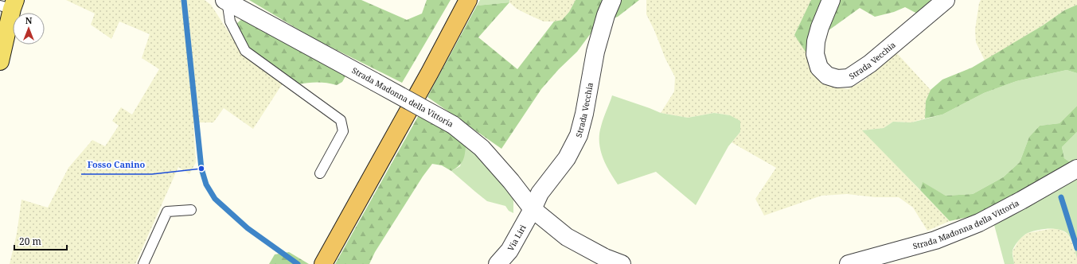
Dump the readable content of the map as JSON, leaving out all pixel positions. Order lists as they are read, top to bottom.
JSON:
{
  "streets": {
    "street": ["Strada Vecchia", "Strada Madonna della Vittoria", "Via Liri"]
  },
  "crossings": [
    ["Strada Vecchia", "Strada Madonna della Vittoria"],
    ["Strada Vecchia", "Via Liri"],
    ["Strada Madonna della Vittoria", "Via Liri"]
  ],
  "places": ["Fosso Canino"],
  "scale_bar": "20 m",
  "north": "top"
}
